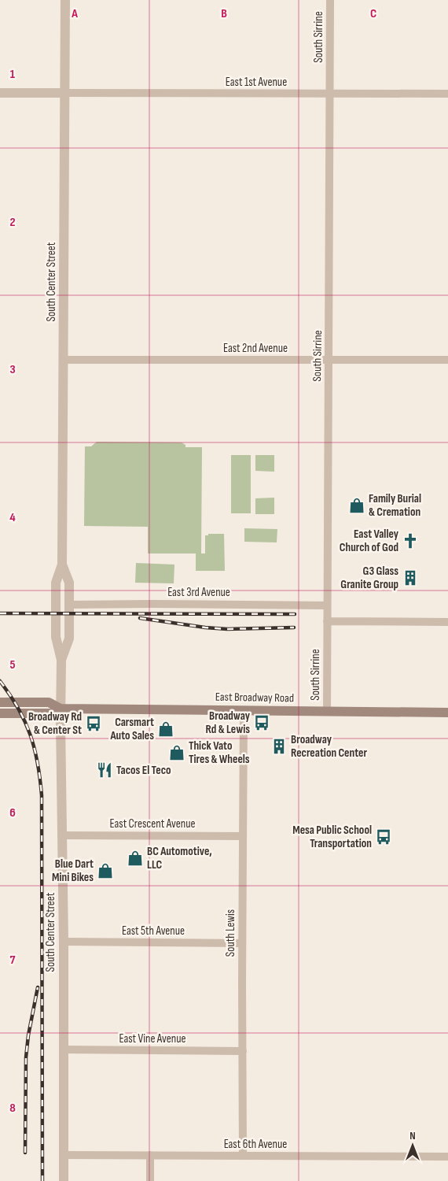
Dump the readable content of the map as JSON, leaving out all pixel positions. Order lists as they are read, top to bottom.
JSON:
{
  "streets": {
    "main road": ["East Broadway Road"],
    "street": [
      "South Sirrine",
      "East 1st Avenue",
      "South Center Street",
      "East 2nd Avenue",
      "East 3rd Avenue",
      "East Crescent Avenue",
      "East 5th Avenue",
      "South Lewis",
      "East Vine Avenue",
      "East 6th Avenue"
    ]
  },
  "crossings": [
    ["South Sirrine", "East 1st Avenue"],
    ["South Sirrine", "East 2nd Avenue"],
    ["South Sirrine", "East 3rd Avenue"],
    ["South Sirrine", "East Broadway Road"],
    ["East 1st Avenue", "South Center Street"],
    ["South Center Street", "East 2nd Avenue"],
    ["South Center Street", "East 3rd Avenue"],
    ["South Center Street", "East Broadway Road"],
    ["South Center Street", "East Crescent Avenue"],
    ["South Center Street", "East 5th Avenue"],
    ["South Center Street", "East Vine Avenue"],
    ["South Center Street", "East 6th Avenue"],
    ["East Broadway Road", "South Lewis"],
    ["East Crescent Avenue", "South Lewis"],
    ["East 5th Avenue", "South Lewis"],
    ["South Lewis", "East Vine Avenue"],
    ["South Lewis", "East 6th Avenue"]
  ],
  "places": {
    "shop": [
      "Family Burial & Cremation",
      "Carsmart Auto Sales",
      "Thick Vato Tires & Wheels",
      "BC Automotive, LLC",
      "Blue Dart Mini Bikes"
    ],
    "church": ["East Valley Church of God"],
    "building": ["G3 Glass Granite Group", "Broadway Recreation Center"],
    "bus stop": ["Broadway Rd & Lewis", "Broadway Rd & Center St", "Mesa Public School Transportation"],
    "restaurant": ["Tacos El Teco"]
  },
  "north": "top",
  "grid": {
    "columns": ["A", "B", "C"],
    "rows": [
      "1",
      "2",
      "3",
      "4",
      "5",
      "6",
      "7",
      "8"
    ]
  }
}
